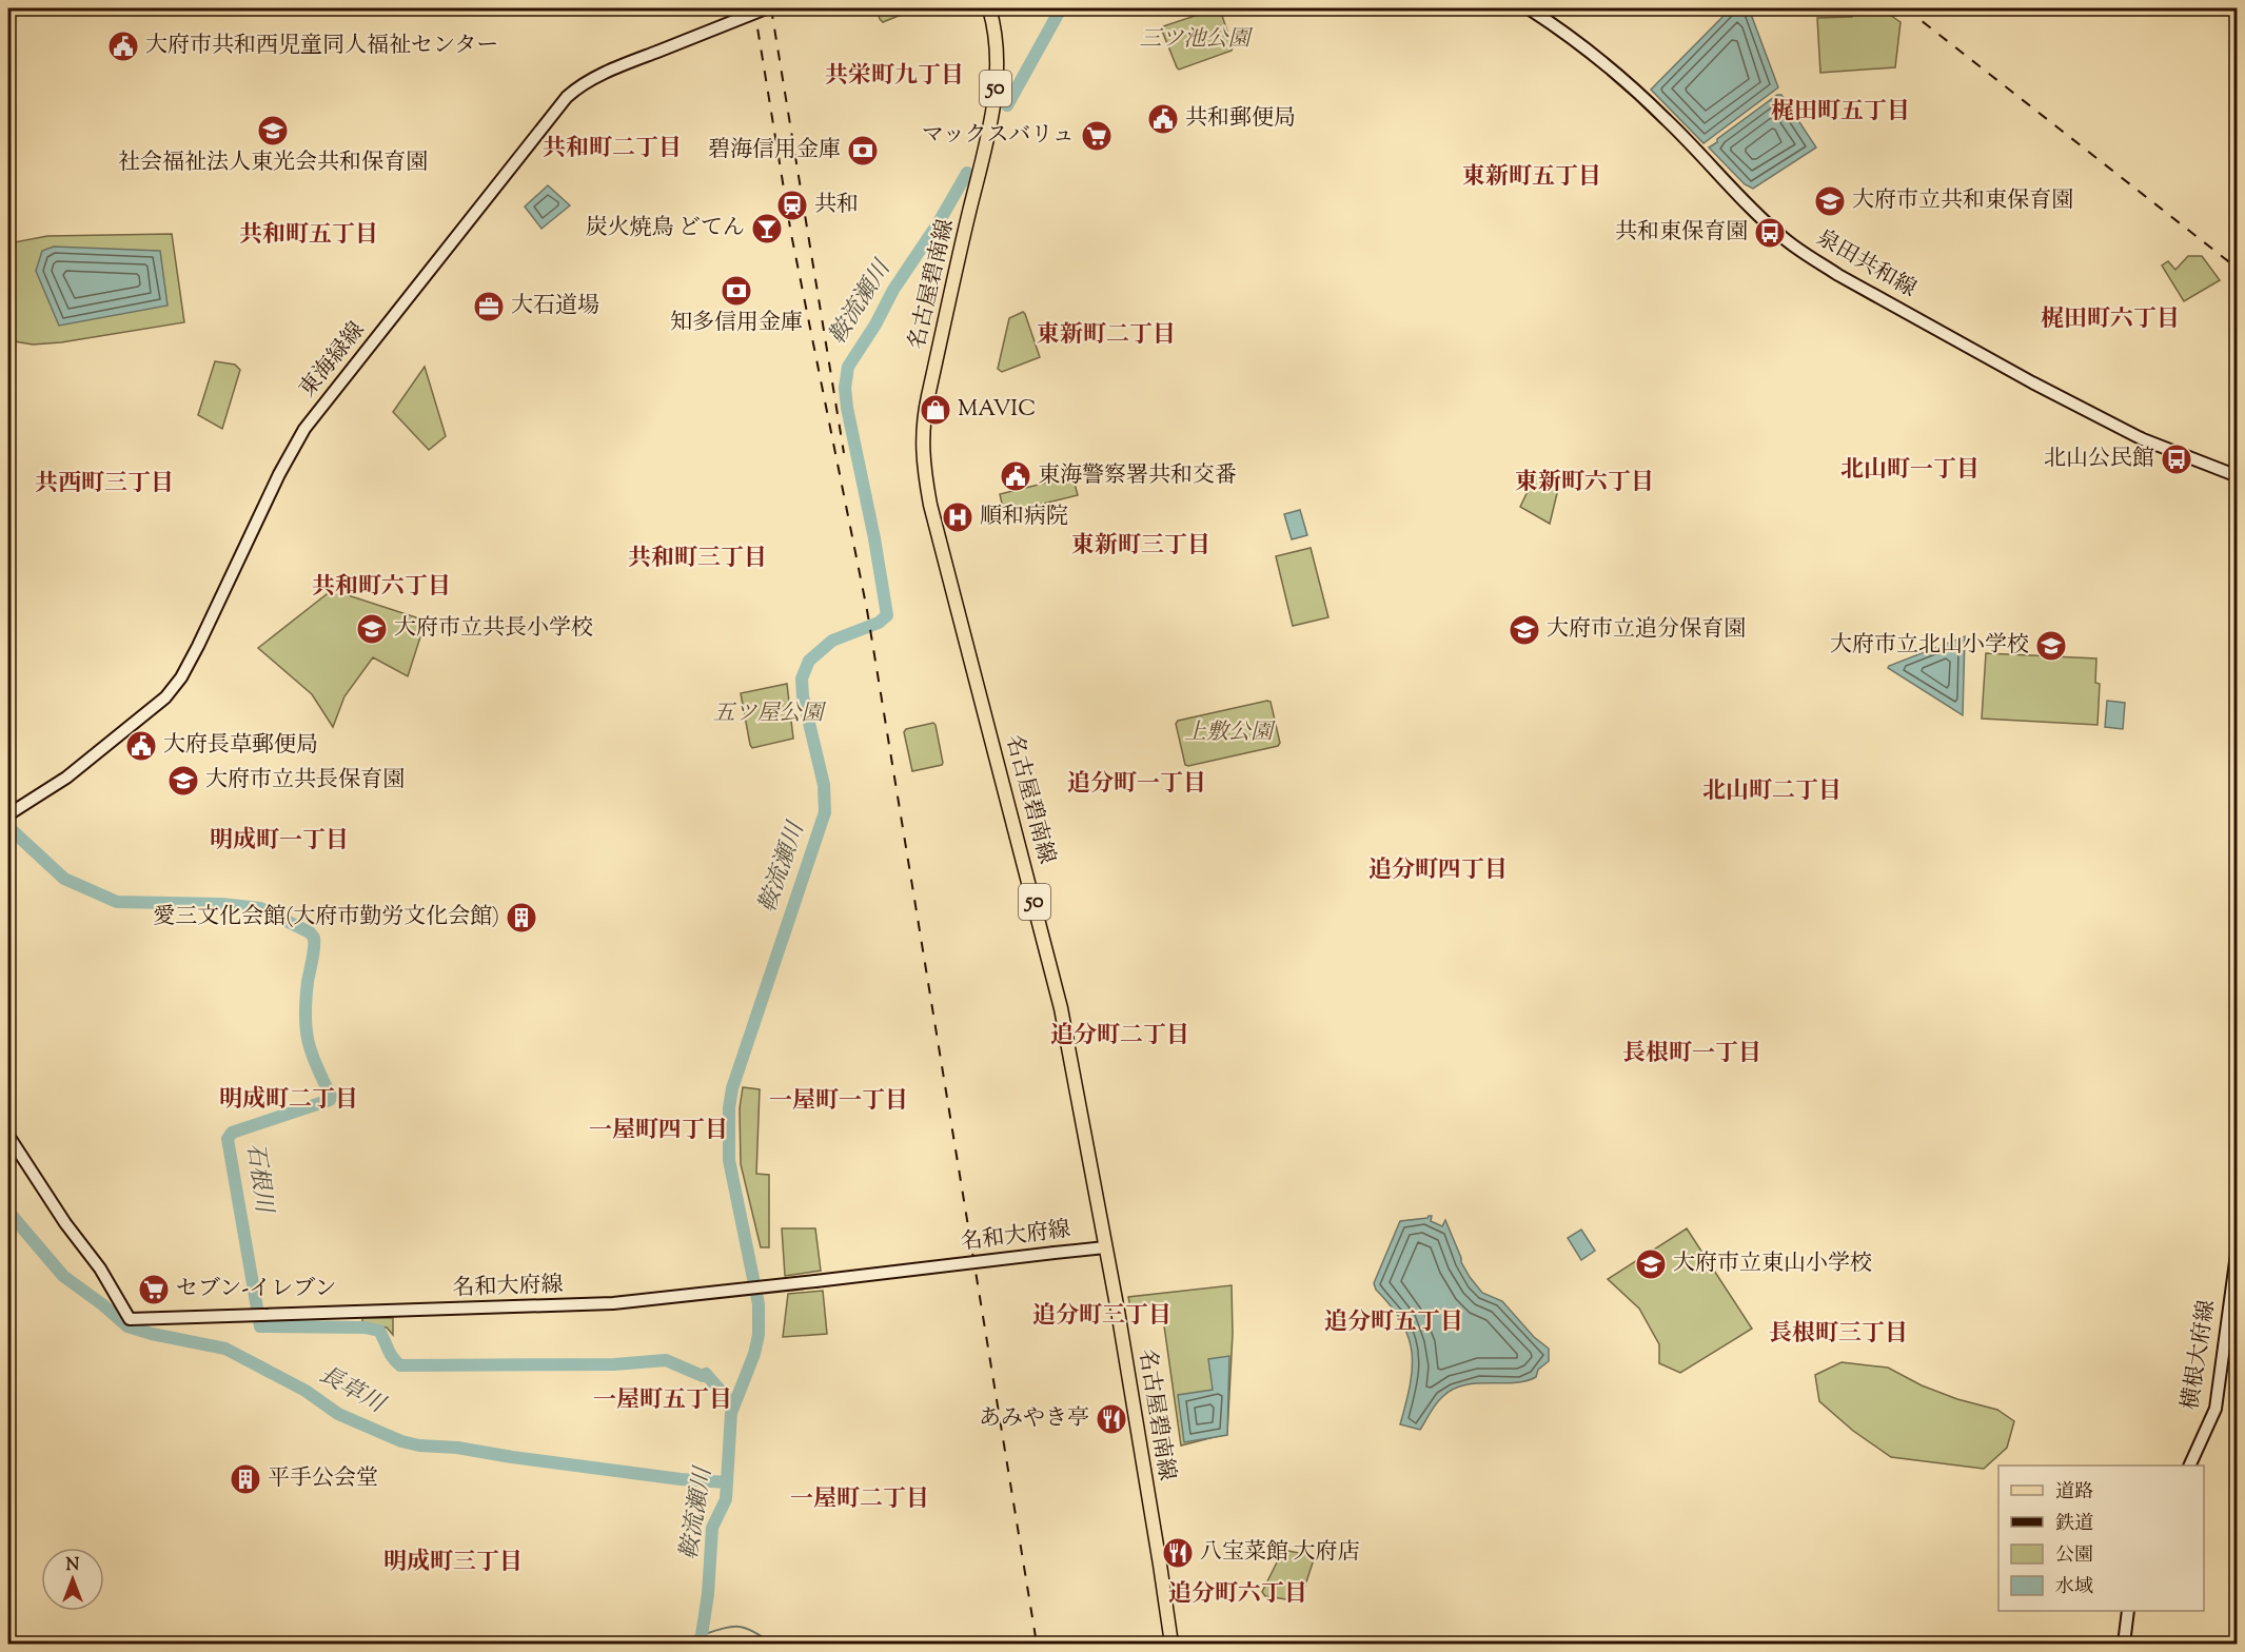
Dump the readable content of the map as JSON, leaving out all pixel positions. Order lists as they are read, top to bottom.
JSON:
{
  "streets": {
    "main road": [
      "50",
      "泉田共和線",
      "名古屋碧南線",
      "東海緑線",
      "名和大府線",
      "横根大府線"
    ]
  },
  "crossings": [
    ["名古屋碧南線", "名和大府線"]
  ],
  "districts": [
    "共栄町九丁目",
    "梶田町五丁目",
    "共和町二丁目",
    "東新町五丁目",
    "共和町五丁目",
    "梶田町六丁目",
    "東新町二丁目",
    "北山町一丁目",
    "東新町六丁目",
    "共西町三丁目",
    "東新町三丁目",
    "共和町三丁目",
    "共和町六丁目",
    "追分町一丁目",
    "北山町二丁目",
    "明成町一丁目",
    "追分町四丁目",
    "追分町二丁目",
    "長根町一丁目",
    "明成町二丁目",
    "一屋町一丁目",
    "一屋町四丁目",
    "追分町三丁目",
    "追分町五丁目",
    "長根町三丁目",
    "一屋町五丁目",
    "一屋町二丁目",
    "明成町三丁目",
    "追分町六丁目"
  ],
  "water": ["鞍流瀬川", "石根川", "長草川"],
  "parks": ["三ツ池公園", "五ツ屋公園", "上敷公園"],
  "places": {
    "public building": [
      "大府市共和西児童同人福祉センター",
      "共和郵便局",
      "東海警察署共和交番",
      "大府長草郵便局"
    ],
    "school or university": [
      "社会福祉法人東光会共和保育園",
      "大府市立共和東保育園",
      "大府市立共長小学校",
      "大府市立追分保育園",
      "大府市立北山小学校",
      "大府市立共長保育園",
      "大府市立東山小学校"
    ],
    "supermarket": ["マックスバリュ", "セブン-イレブン"],
    "bank": ["碧海信用金庫", "知多信用金庫"],
    "station": ["共和"],
    "bar": ["炭火焼鳥 どてん"],
    "bus stop": ["共和東保育園", "北山公民館"],
    "office": ["大石道場"],
    "shop": ["MAVIC"],
    "hospital": ["順和病院"],
    "building": ["愛三文化会館(大府市勤労文化会館)", "平手公会堂"],
    "restaurant": ["あみやき亭", "八宝菜館 大府店"]
  },
  "legend": [
    "道路",
    "鉄道",
    "公園",
    "水域"
  ],
  "north": "top"
}
